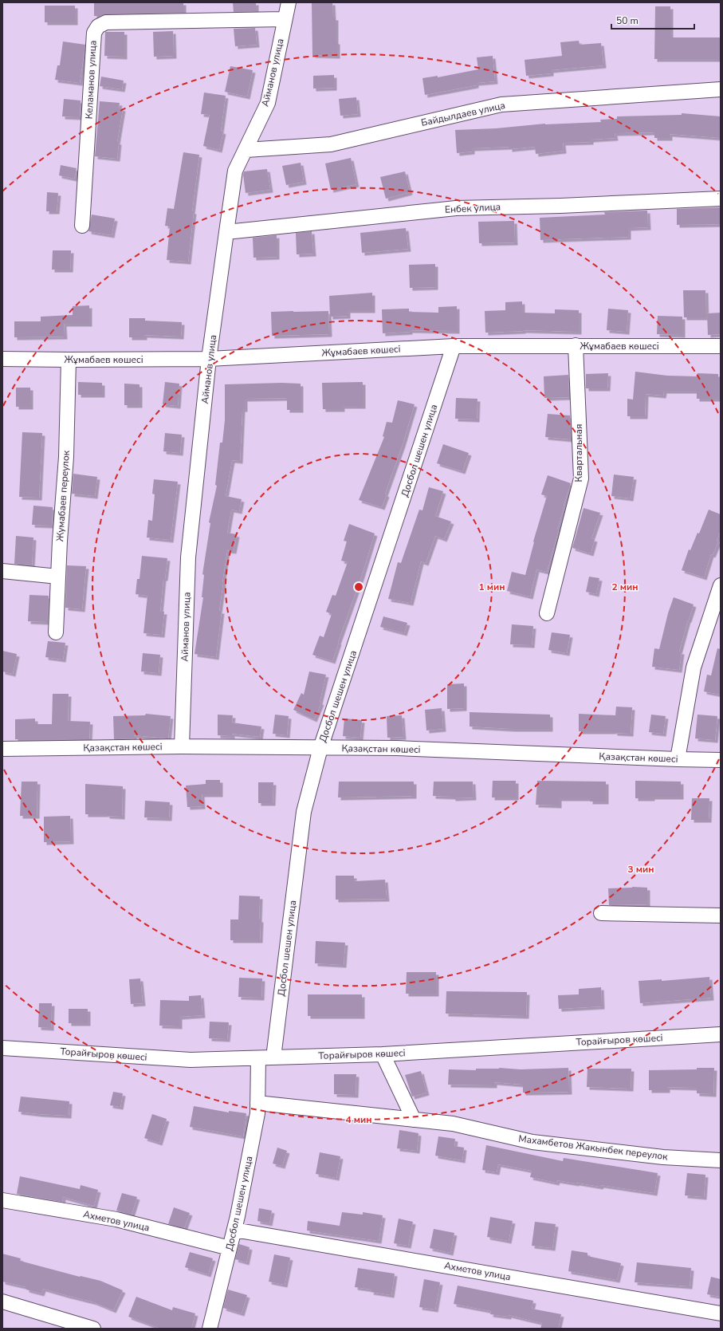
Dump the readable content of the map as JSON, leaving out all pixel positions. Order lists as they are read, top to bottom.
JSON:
{
  "streets": {
    "street": [
      "Айманов улица",
      "Келаманов улица",
      "Байдылдаев улица",
      "Енбек улица",
      "Жұмабаев көшесі",
      "Досбол шешен улица",
      "Квартальная",
      "Жумабаев переулок",
      "Қазақстан көшесі",
      "Торайғыров көшесі",
      "Махамбетов Жакынбек переулок",
      "Ахметов улица"
    ]
  },
  "crossings": [
    ["Айманов улица", "Келаманов улица"],
    ["Айманов улица", "Байдылдаев улица"],
    ["Айманов улица", "Енбек улица"],
    ["Айманов улица", "Жұмабаев көшесі"],
    ["Айманов улица", "Қазақстан көшесі"],
    ["Жұмабаев көшесі", "Досбол шешен улица"],
    ["Жұмабаев көшесі", "Квартальная"],
    ["Жұмабаев көшесі", "Жумабаев переулок"],
    ["Досбол шешен улица", "Қазақстан көшесі"],
    ["Досбол шешен улица", "Торайғыров көшесі"],
    ["Досбол шешен улица", "Махамбетов Жакынбек переулок"],
    ["Досбол шешен улица", "Ахметов улица"]
  ],
  "scale_bar": "50 m",
  "rings": [
    "1 мин",
    "2 мин",
    "3 мин",
    "4 мин"
  ]
}
